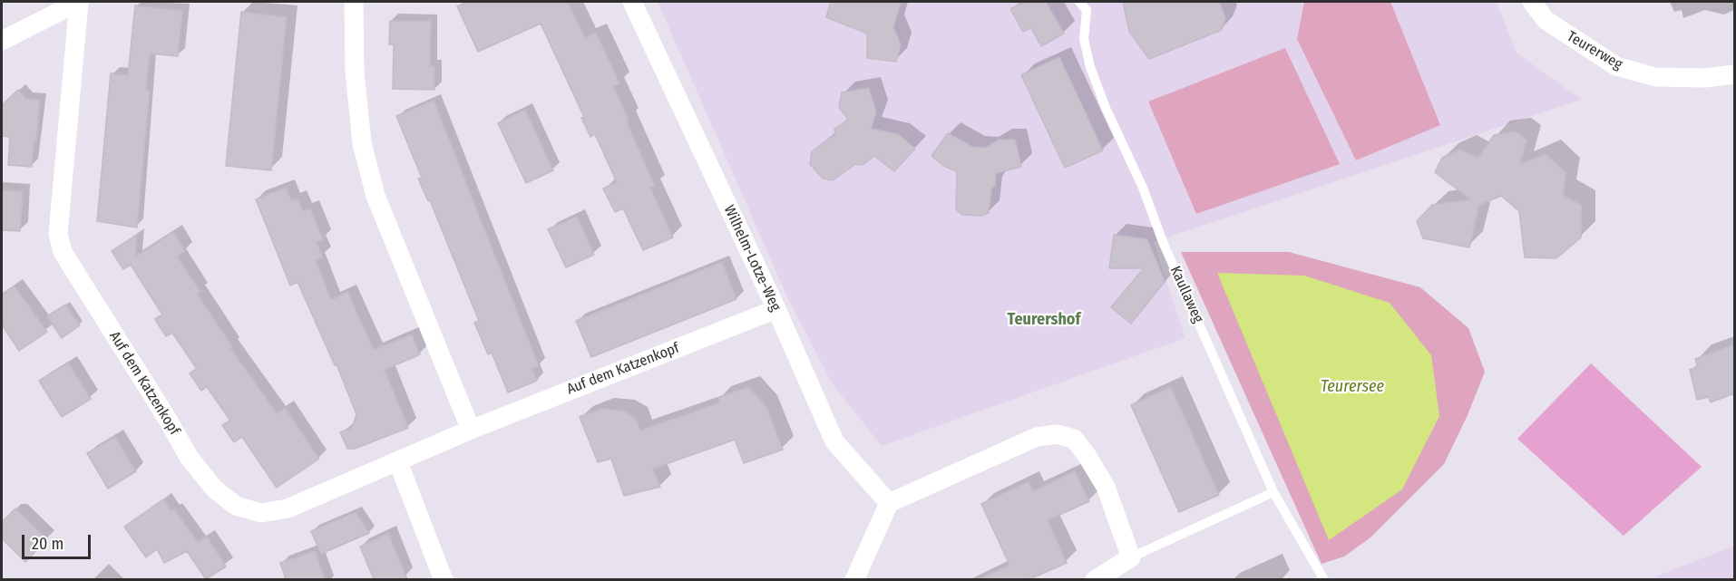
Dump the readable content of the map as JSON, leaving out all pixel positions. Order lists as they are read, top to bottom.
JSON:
{
  "streets": {
    "street": ["Teurerweg", "Wilhelm-Lotze-Weg", "Auf dem Katzenkopf"],
    "lane": ["Kaullaweg"]
  },
  "crossings": [
    ["Wilhelm-Lotze-Weg", "Auf dem Katzenkopf"]
  ],
  "districts": ["Teurershof"],
  "water": ["Teurersee"],
  "scale_bar": "20 m"
}
